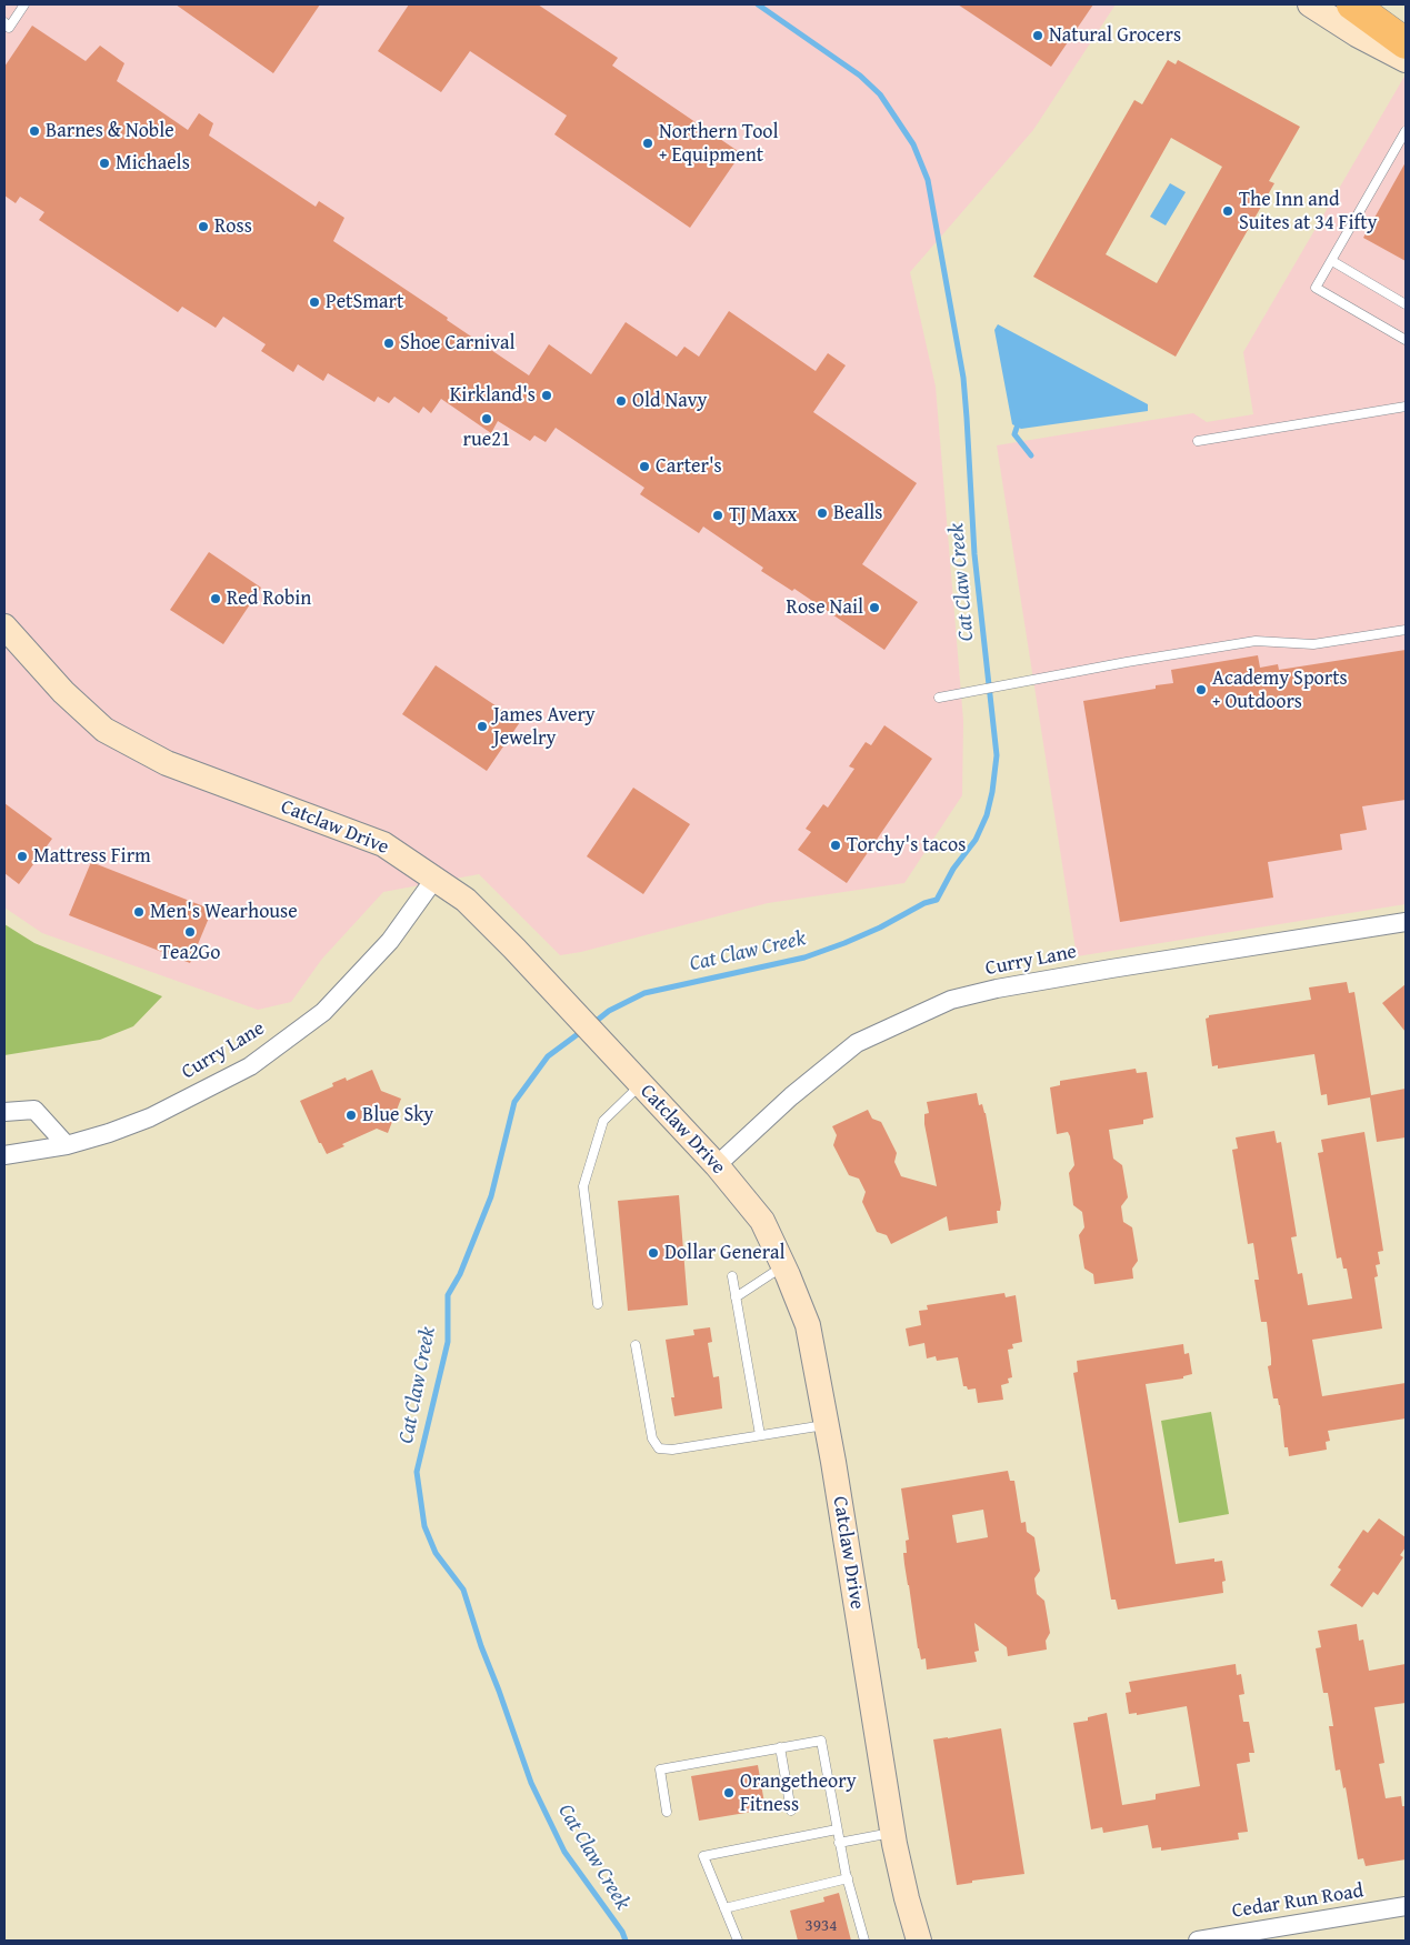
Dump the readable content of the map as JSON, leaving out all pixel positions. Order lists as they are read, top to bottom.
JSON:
{
  "streets": {
    "street": ["Catclaw Drive", "Curry Lane", "Cedar Run Road"]
  },
  "crossings": [
    ["Catclaw Drive", "Curry Lane"]
  ],
  "water": ["Cat Claw Creek"],
  "places": [
    "Natural Grocers",
    "Barnes & Noble",
    "Northern Tool + Equipment",
    "Michaels",
    "The Inn and Suites at 34 Fifty",
    "Ross",
    "PetSmart",
    "Shoe Carnival",
    "Kirkland's",
    "Old Navy",
    "rue21",
    "Carter's",
    "Bealls",
    "TJ Maxx",
    "Red Robin",
    "Rose Nail",
    "Academy Sports + Outdoors",
    "James Avery Jewelry",
    "Torchy's tacos",
    "Mattress Firm",
    "Men's Wearhouse",
    "Tea2Go",
    "Blue Sky",
    "Dollar General",
    "Orangetheory Fitness"
  ],
  "house_numbers": ["3934"]
}
